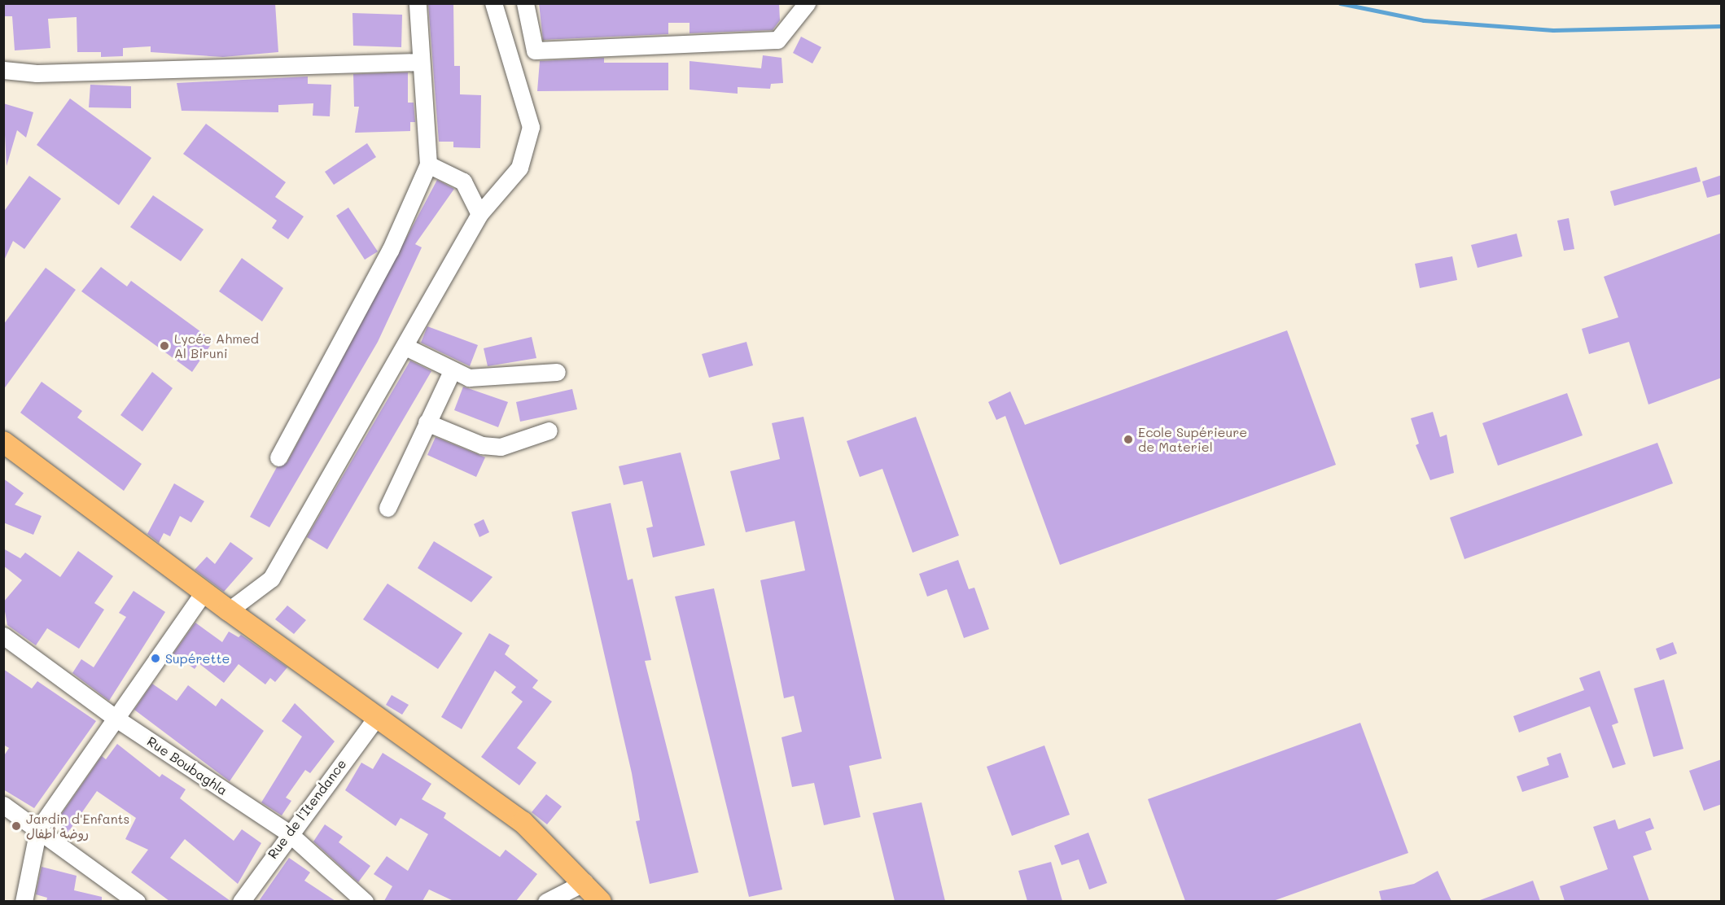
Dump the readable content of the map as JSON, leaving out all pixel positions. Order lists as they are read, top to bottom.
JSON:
{
  "streets": {
    "street": ["Rue Boubaghla", "Rue de l'Itendance"]
  },
  "crossings": [
    ["Rue Boubaghla", "Rue de l'Itendance"]
  ],
  "places": [
    "Lycée Ahmed Al Biruni",
    "Ecole Supérieure de Materiel",
    "Supérette",
    "Jardin d'Enfants روضة أطفال"
  ]
}
